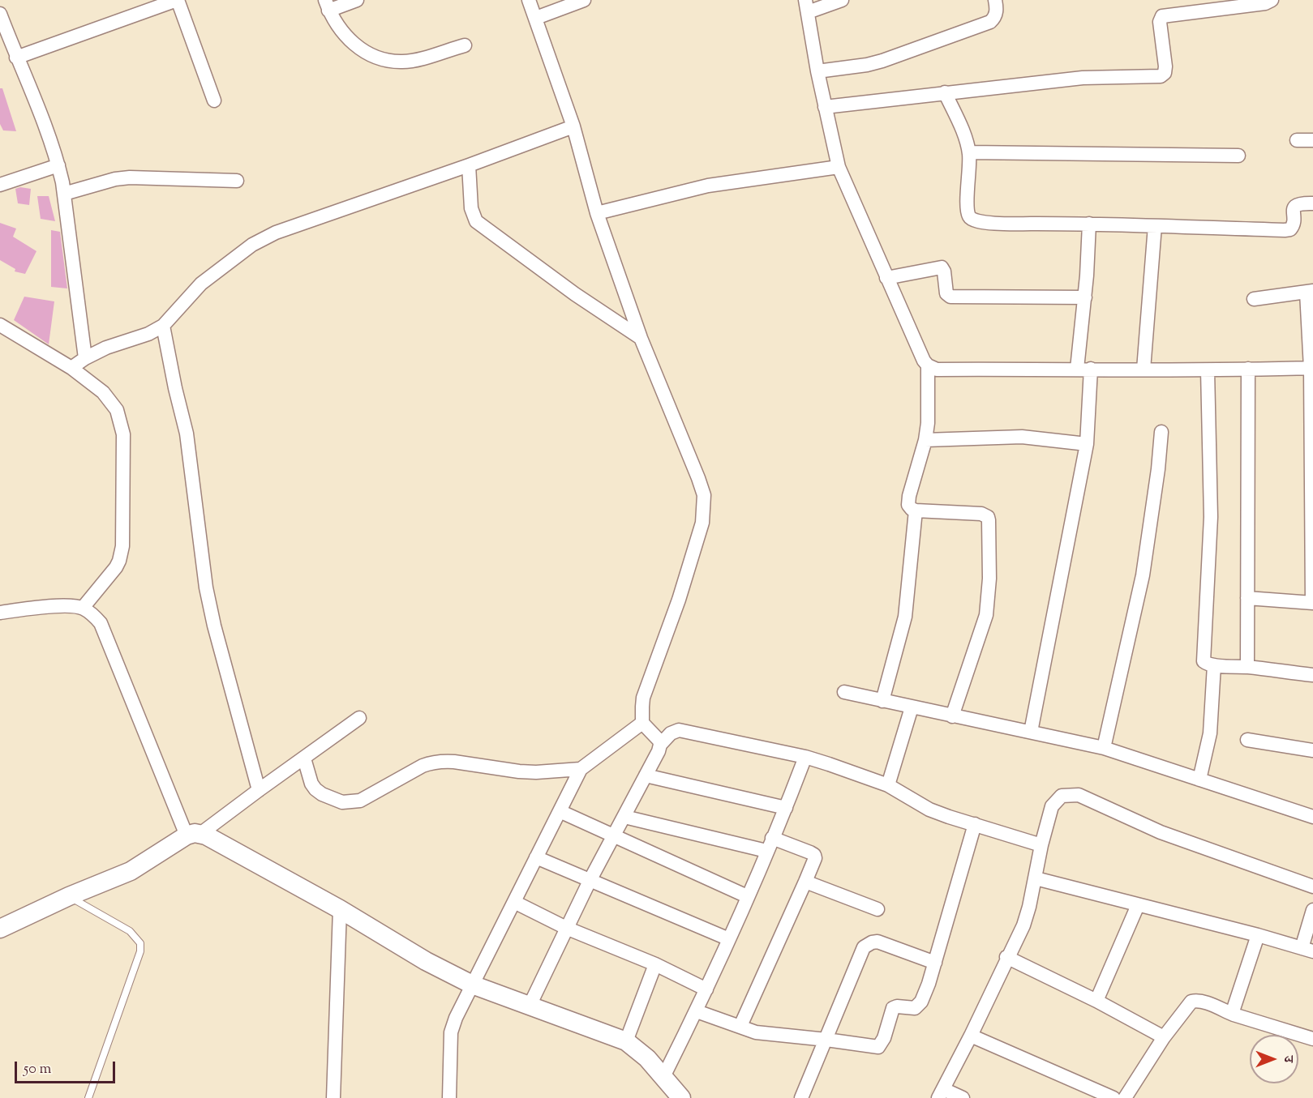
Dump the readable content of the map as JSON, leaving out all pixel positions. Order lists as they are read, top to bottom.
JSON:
{
  "scale_bar": "50 m",
  "north": "right"
}
